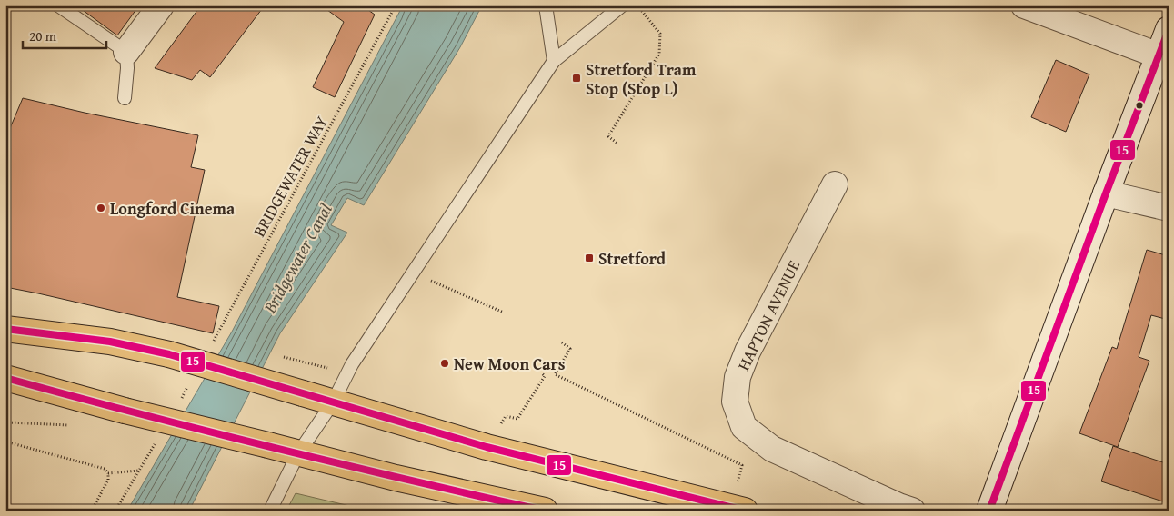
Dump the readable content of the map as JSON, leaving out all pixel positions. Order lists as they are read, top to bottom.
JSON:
{
  "streets": {
    "street": ["HAPTON AVENUE"],
    "path": ["BRIDGEWATER WAY"]
  },
  "water": ["Bridgewater Canal"],
  "places": {
    "transit": ["Stretford Tram Stop (Stop L)", "Stretford"],
    "other": ["Longford Cinema", "New Moon Cars"]
  },
  "lines": ["transit line 15"],
  "scale_bar": "20 m"
}
